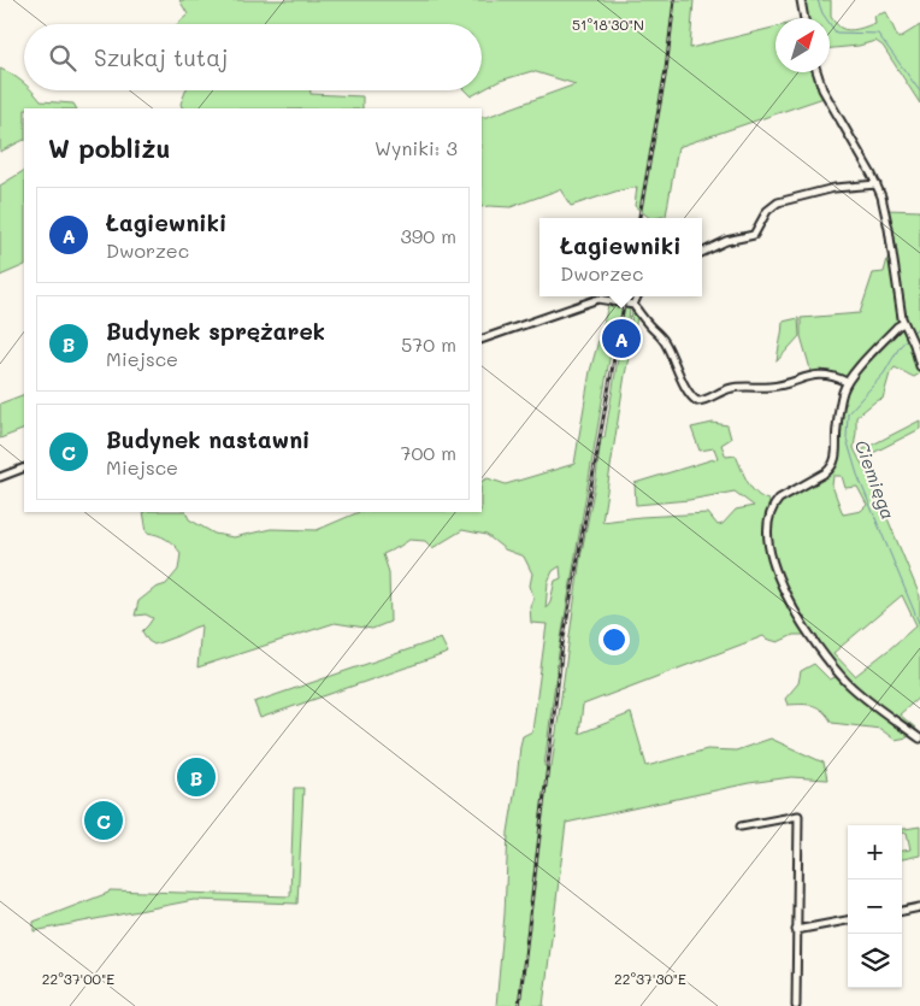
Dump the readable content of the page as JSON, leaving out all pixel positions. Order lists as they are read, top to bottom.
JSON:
{
  "water": ["Ciemięga"],
  "north": "top right",
  "page": {
    "search": "Szukaj tutaj",
    "heading": ["W pobliżu", "Wyniki: 3"],
    "list": [
      {
        "mark": "A",
        "name": "Łagiewniki",
        "note": "Dworzec",
        "value": "390 m"
      },
      {
        "mark": "B",
        "name": "Budynek sprężarek",
        "note": "Miejsce",
        "value": "570 m"
      },
      {
        "mark": "C",
        "name": "Budynek nastawni",
        "note": "Miejsce",
        "value": "700 m"
      }
    ],
    "popup": ["Łagiewniki", "Dworzec"],
    "pins": ["A", "B", "C"],
    "map_buttons": ["+", "−"]
  },
  "coordinates": ["51°18'30\"N", "22°37'00\"E", "22°37'30\"E"]
}
